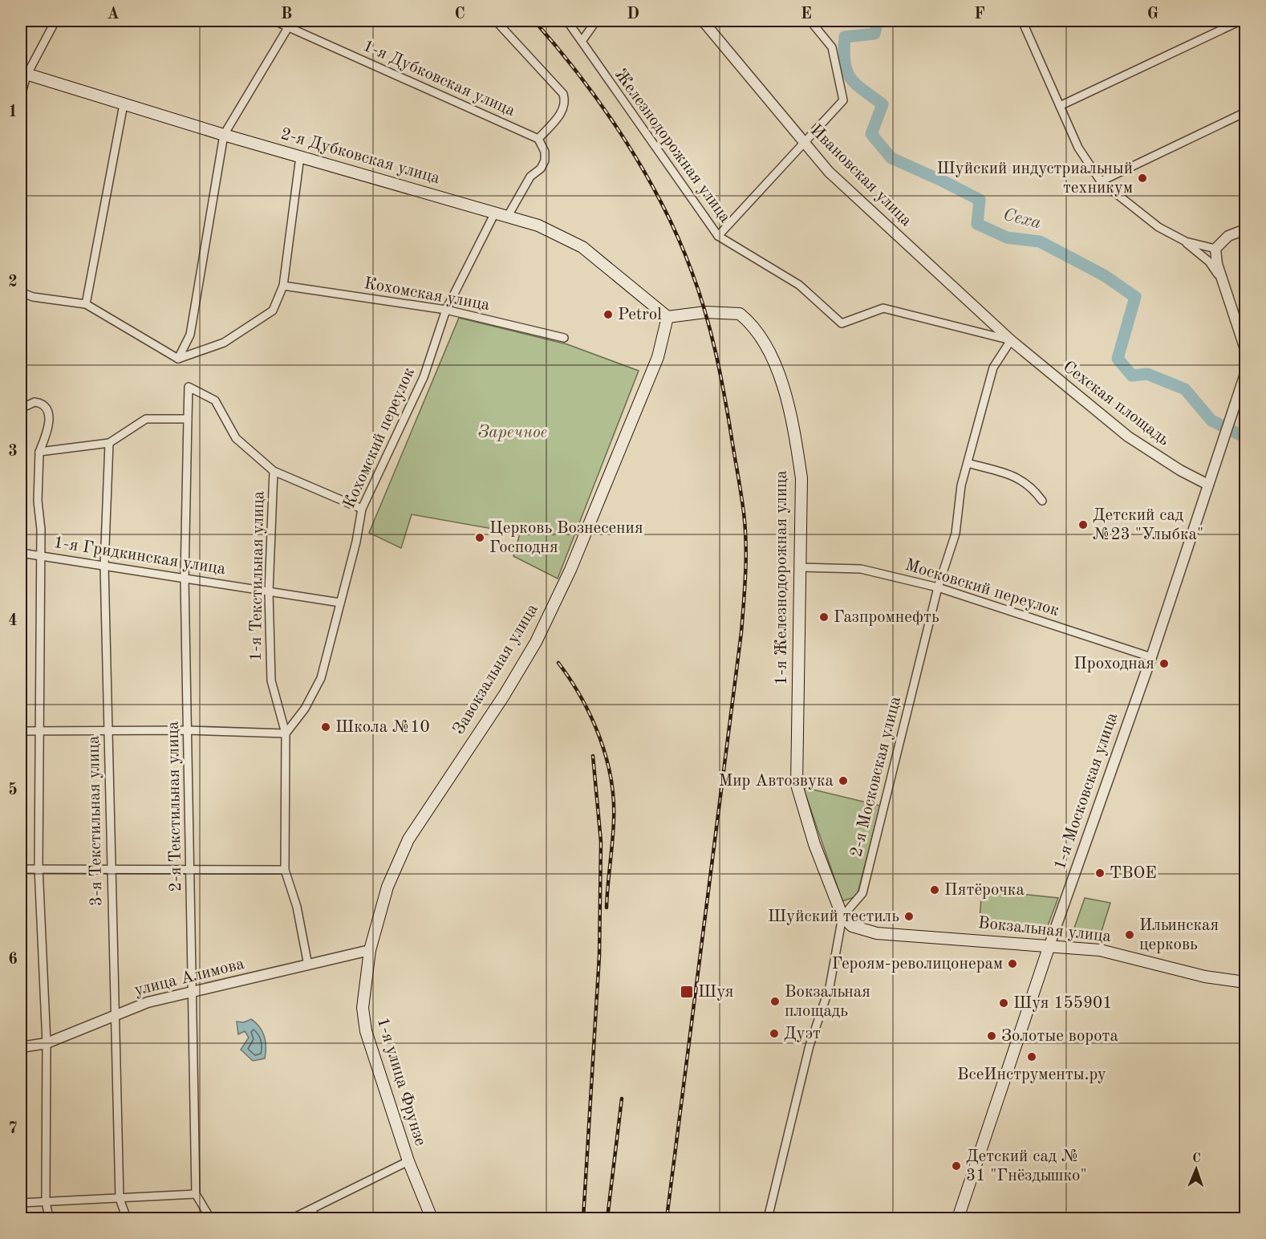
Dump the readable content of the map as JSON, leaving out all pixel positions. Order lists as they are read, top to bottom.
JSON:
{
  "streets": {
    "main road": [
      "2-я Дубковская улица",
      "1-я Железнодорожная улица",
      "Завокзальная улица",
      "1-я Московская улица",
      "Вокзальная улица",
      "1-я улица Фрунзе"
    ],
    "street": [
      "1-я Дубковская улица",
      "Железнодорожная улица",
      "Ивановская улица",
      "Кохомская улица",
      "Сехская площадь",
      "Кохомский переулок",
      "1-я Гридкинская улица",
      "1-я Текстильная улица",
      "Московский переулок",
      "2-я Московская улица",
      "2-я Текстильная улица",
      "3-я Текстильная улица",
      "улица Алимова"
    ]
  },
  "crossings": [
    ["Железнодорожная улица", "Ивановская улица"],
    ["Железнодорожная улица", "Сехская площадь"],
    ["Железнодорожная улица", "2-я Московская улица"],
    ["2-я Дубковская улица", "Кохомский переулок"],
    ["2-я Дубковская улица", "1-я Железнодорожная улица"],
    ["2-я Дубковская улица", "Завокзальная улица"],
    ["Ивановская улица", "Сехская площадь"],
    ["Ивановская улица", "2-я Московская улица"],
    ["Кохомская улица", "Кохомский переулок"],
    ["Сехская площадь", "2-я Московская улица"],
    ["Сехская площадь", "1-я Московская улица"],
    ["Кохомский переулок", "1-я Гридкинская улица"],
    ["Кохомский переулок", "1-я Текстильная улица"],
    ["1-я Гридкинская улица", "1-я Текстильная улица"],
    ["1-я Гридкинская улица", "2-я Текстильная улица"],
    ["1-я Гридкинская улица", "3-я Текстильная улица"],
    ["1-я Текстильная улица", "2-я Текстильная улица"],
    ["1-я Текстильная улица", "улица Алимова"],
    ["1-я Железнодорожная улица", "Московский переулок"],
    ["1-я Железнодорожная улица", "Завокзальная улица"],
    ["1-я Железнодорожная улица", "2-я Московская улица"],
    ["1-я Железнодорожная улица", "Вокзальная улица"],
    ["Московский переулок", "2-я Московская улица"],
    ["Московский переулок", "1-я Московская улица"],
    ["Завокзальная улица", "улица Алимова"],
    ["Завокзальная улица", "1-я улица Фрунзе"],
    ["2-я Московская улица", "Вокзальная улица"],
    ["1-я Московская улица", "Вокзальная улица"],
    ["2-я Текстильная улица", "улица Алимова"],
    ["3-я Текстильная улица", "улица Алимова"],
    ["улица Алимова", "1-я улица Фрунзе"]
  ],
  "water": ["Сеха"],
  "parks": ["Заречное"],
  "places": {
    "other": [
      "Шуйский индустриальный техникум",
      "Petrol",
      "Детский сад №23 \"Улыбка\"",
      "Церковь Вознесения Господня",
      "Газпромнефть",
      "Проходная",
      "Школа №10",
      "Мир Автозвука",
      "ТВОЕ",
      "Пятёрочка",
      "Шуйский тестиль",
      "Ильинская церковь",
      "Героям-револицонерам",
      "Вокзальная площадь",
      "Шуя 155901",
      "Дуэт",
      "Золотые ворота",
      "ВсеИнструменты.ру",
      "Детский сад № 31 \"Гнёздышко\""
    ],
    "transit": ["Шуя"]
  },
  "north": "top",
  "grid": {
    "columns": [
      "A",
      "B",
      "C",
      "D",
      "E",
      "F",
      "G"
    ],
    "rows": [
      "1",
      "2",
      "3",
      "4",
      "5",
      "6",
      "7"
    ]
  }
}
